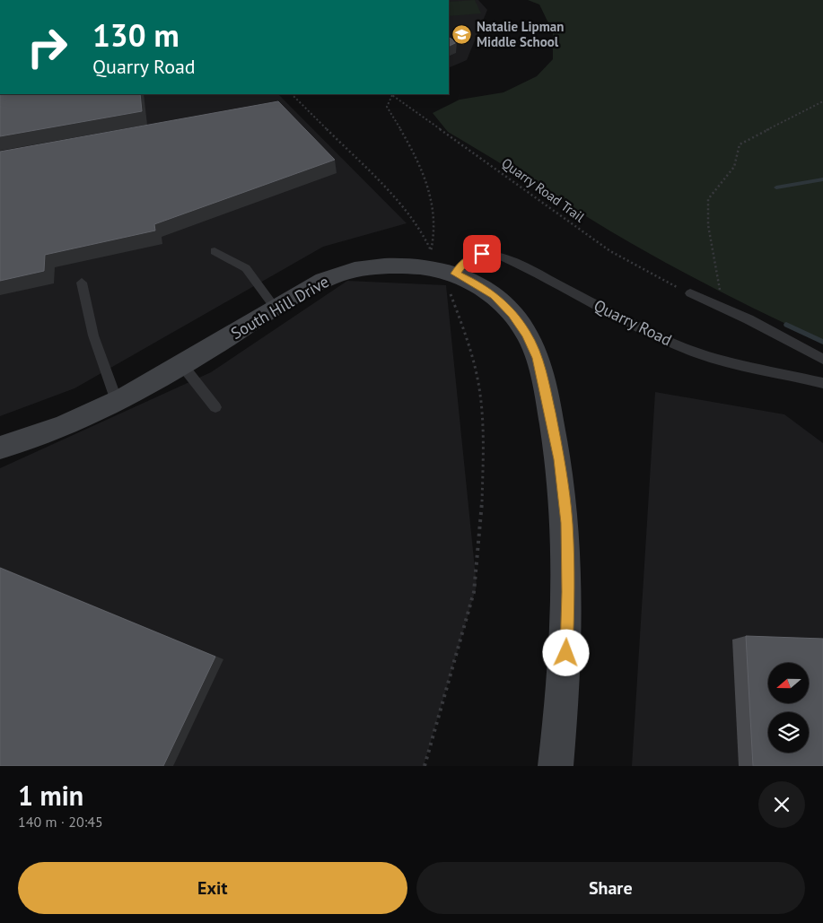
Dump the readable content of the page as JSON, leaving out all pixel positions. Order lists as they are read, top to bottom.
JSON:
{
  "streets": {
    "street": ["South Hill Drive"],
    "lane": ["Quarry Road"],
    "path": ["Quarry Road Trail"]
  },
  "crossings": [
    ["South Hill Drive", "Quarry Road"]
  ],
  "places": {
    "school or university": ["Natalie Lipman Middle School"]
  },
  "north": "left",
  "page": {
    "turn": ["130 m", "Quarry Road"],
    "heading": ["1 min", "140 m · 20:45"],
    "buttons": ["Exit", "Share"]
  }
}
